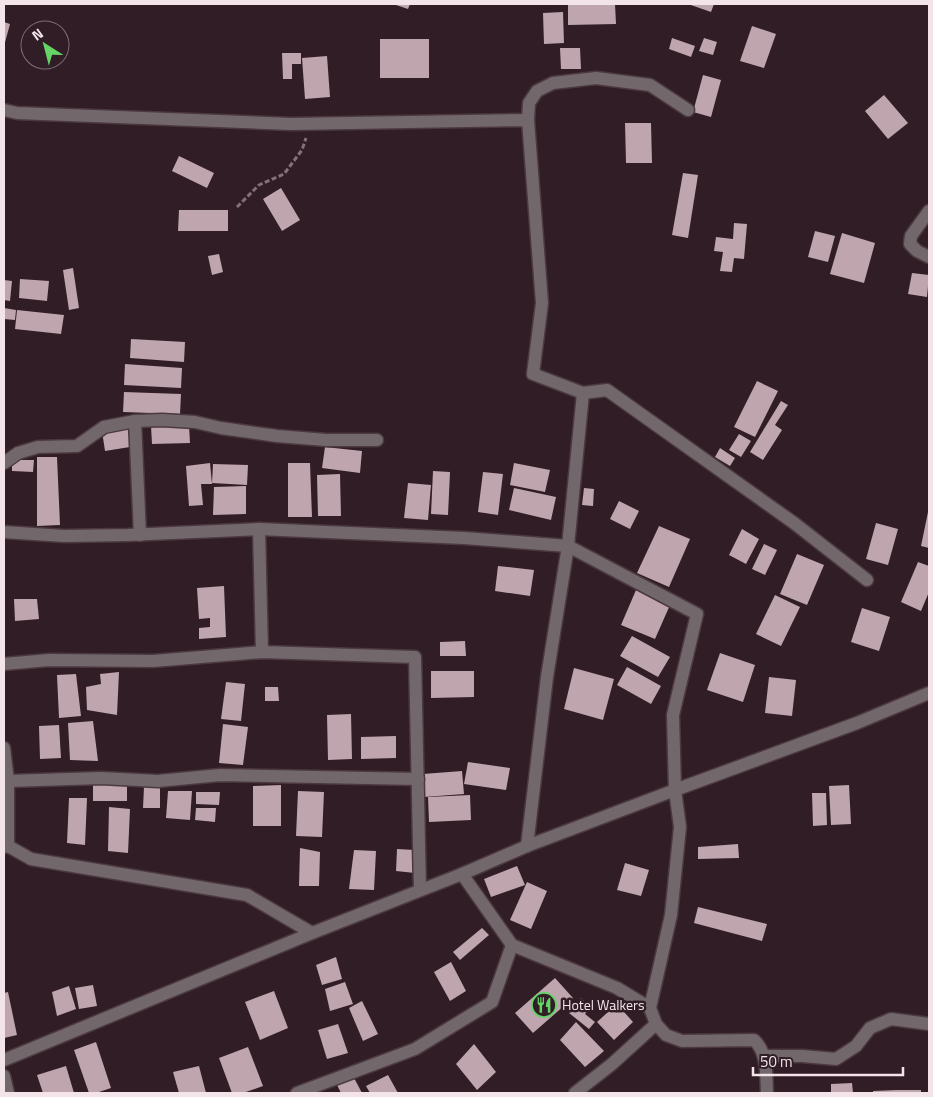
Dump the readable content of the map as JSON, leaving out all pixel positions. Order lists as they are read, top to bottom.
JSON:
{
  "places": {
    "restaurant": ["Hotel Walkers"]
  },
  "scale_bar": "50 m",
  "north": "top left"
}
